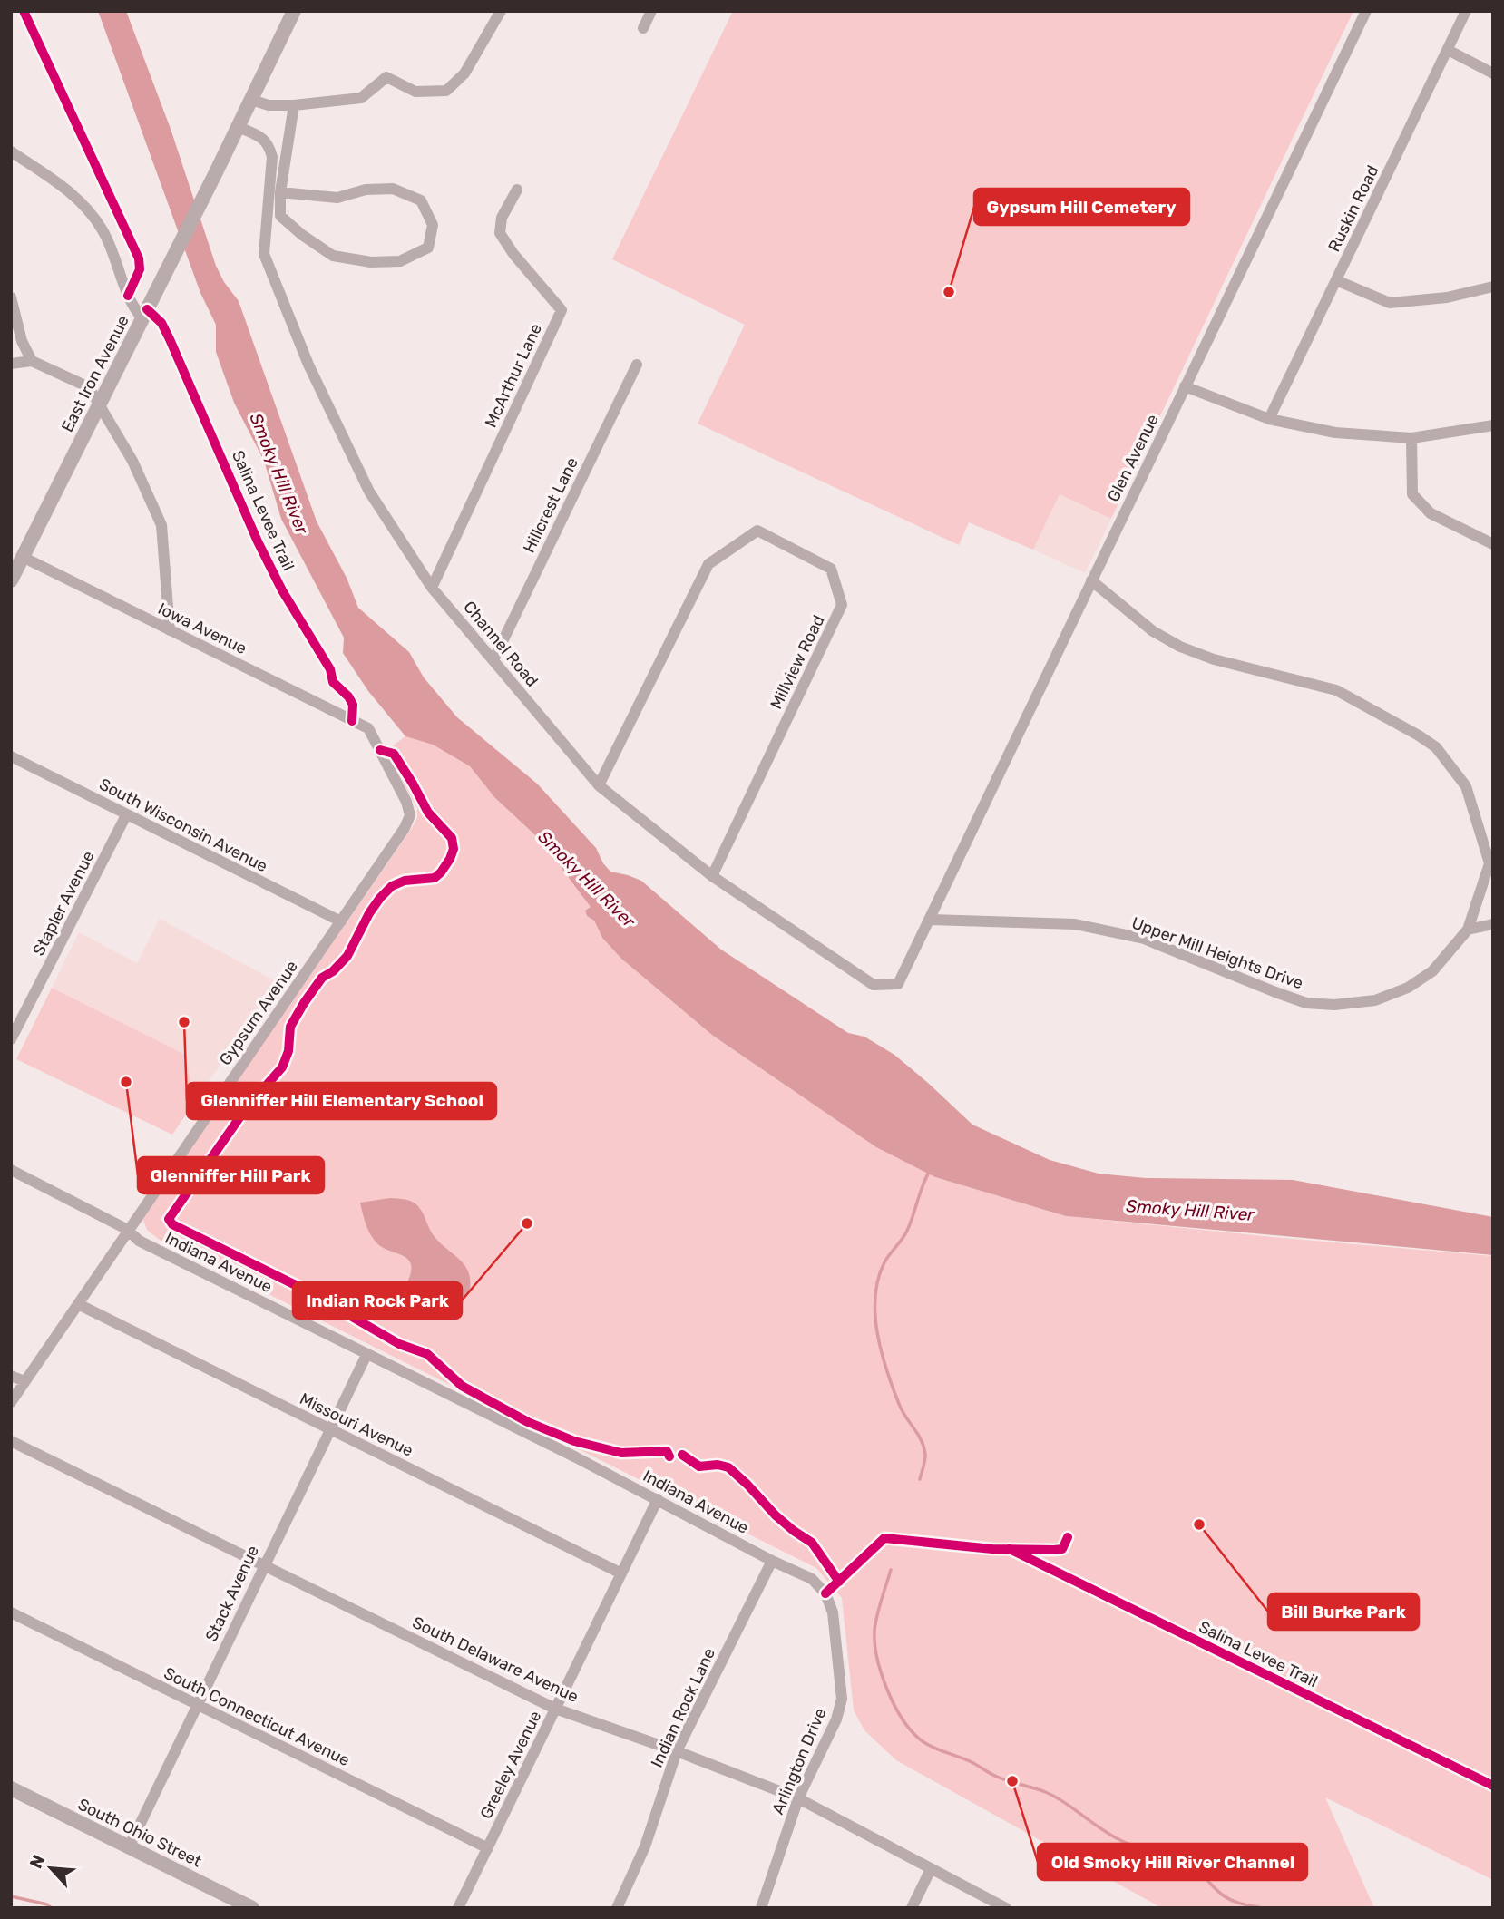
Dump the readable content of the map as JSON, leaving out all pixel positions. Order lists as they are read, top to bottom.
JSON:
{
  "streets": {
    "street": [
      "Ruskin Road",
      "East Iron Avenue",
      "McArthur Lane",
      "Glen Avenue",
      "Hillcrest Lane",
      "Iowa Avenue",
      "Channel Road",
      "Millview Road",
      "South Wisconsin Avenue",
      "Stapler Avenue",
      "Upper Mill Heights Drive",
      "Gypsum Avenue",
      "Indiana Avenue",
      "Missouri Avenue",
      "Stack Avenue",
      "South Delaware Avenue",
      "Indian Rock Lane",
      "South Connecticut Avenue",
      "Arlington Drive",
      "Greeley Avenue",
      "South Ohio Street"
    ],
    "cycle path": ["Salina Levee Trail"]
  },
  "crossings": [
    ["East Iron Avenue", "Iowa Avenue"],
    ["East Iron Avenue", "Channel Road"],
    ["McArthur Lane", "Channel Road"],
    ["Glen Avenue", "Channel Road"],
    ["Glen Avenue", "Upper Mill Heights Drive"],
    ["Hillcrest Lane", "Channel Road"],
    ["Iowa Avenue", "Gypsum Avenue"],
    ["Channel Road", "Millview Road"],
    ["Channel Road", "Upper Mill Heights Drive"],
    ["South Wisconsin Avenue", "Stapler Avenue"],
    ["South Wisconsin Avenue", "Gypsum Avenue"],
    ["Gypsum Avenue", "Indiana Avenue"],
    ["Gypsum Avenue", "Missouri Avenue"],
    ["Indiana Avenue", "Stack Avenue"],
    ["Indiana Avenue", "Indian Rock Lane"],
    ["Indiana Avenue", "Arlington Drive"],
    ["Indiana Avenue", "Greeley Avenue"],
    ["Missouri Avenue", "Stack Avenue"],
    ["Missouri Avenue", "Greeley Avenue"],
    ["Stack Avenue", "South Delaware Avenue"],
    ["Stack Avenue", "South Connecticut Avenue"],
    ["Stack Avenue", "South Ohio Street"],
    ["South Delaware Avenue", "Indian Rock Lane"],
    ["South Delaware Avenue", "Arlington Drive"],
    ["South Delaware Avenue", "Greeley Avenue"],
    ["South Connecticut Avenue", "Greeley Avenue"]
  ],
  "water": ["Smoky Hill River"],
  "places": [
    "Gypsum Hill Cemetery",
    "Glenniffer Hill Elementary School",
    "Glenniffer Hill Park",
    "Indian Rock Park",
    "Bill Burke Park",
    "Old Smoky Hill River Channel"
  ],
  "north": "top left"
}
